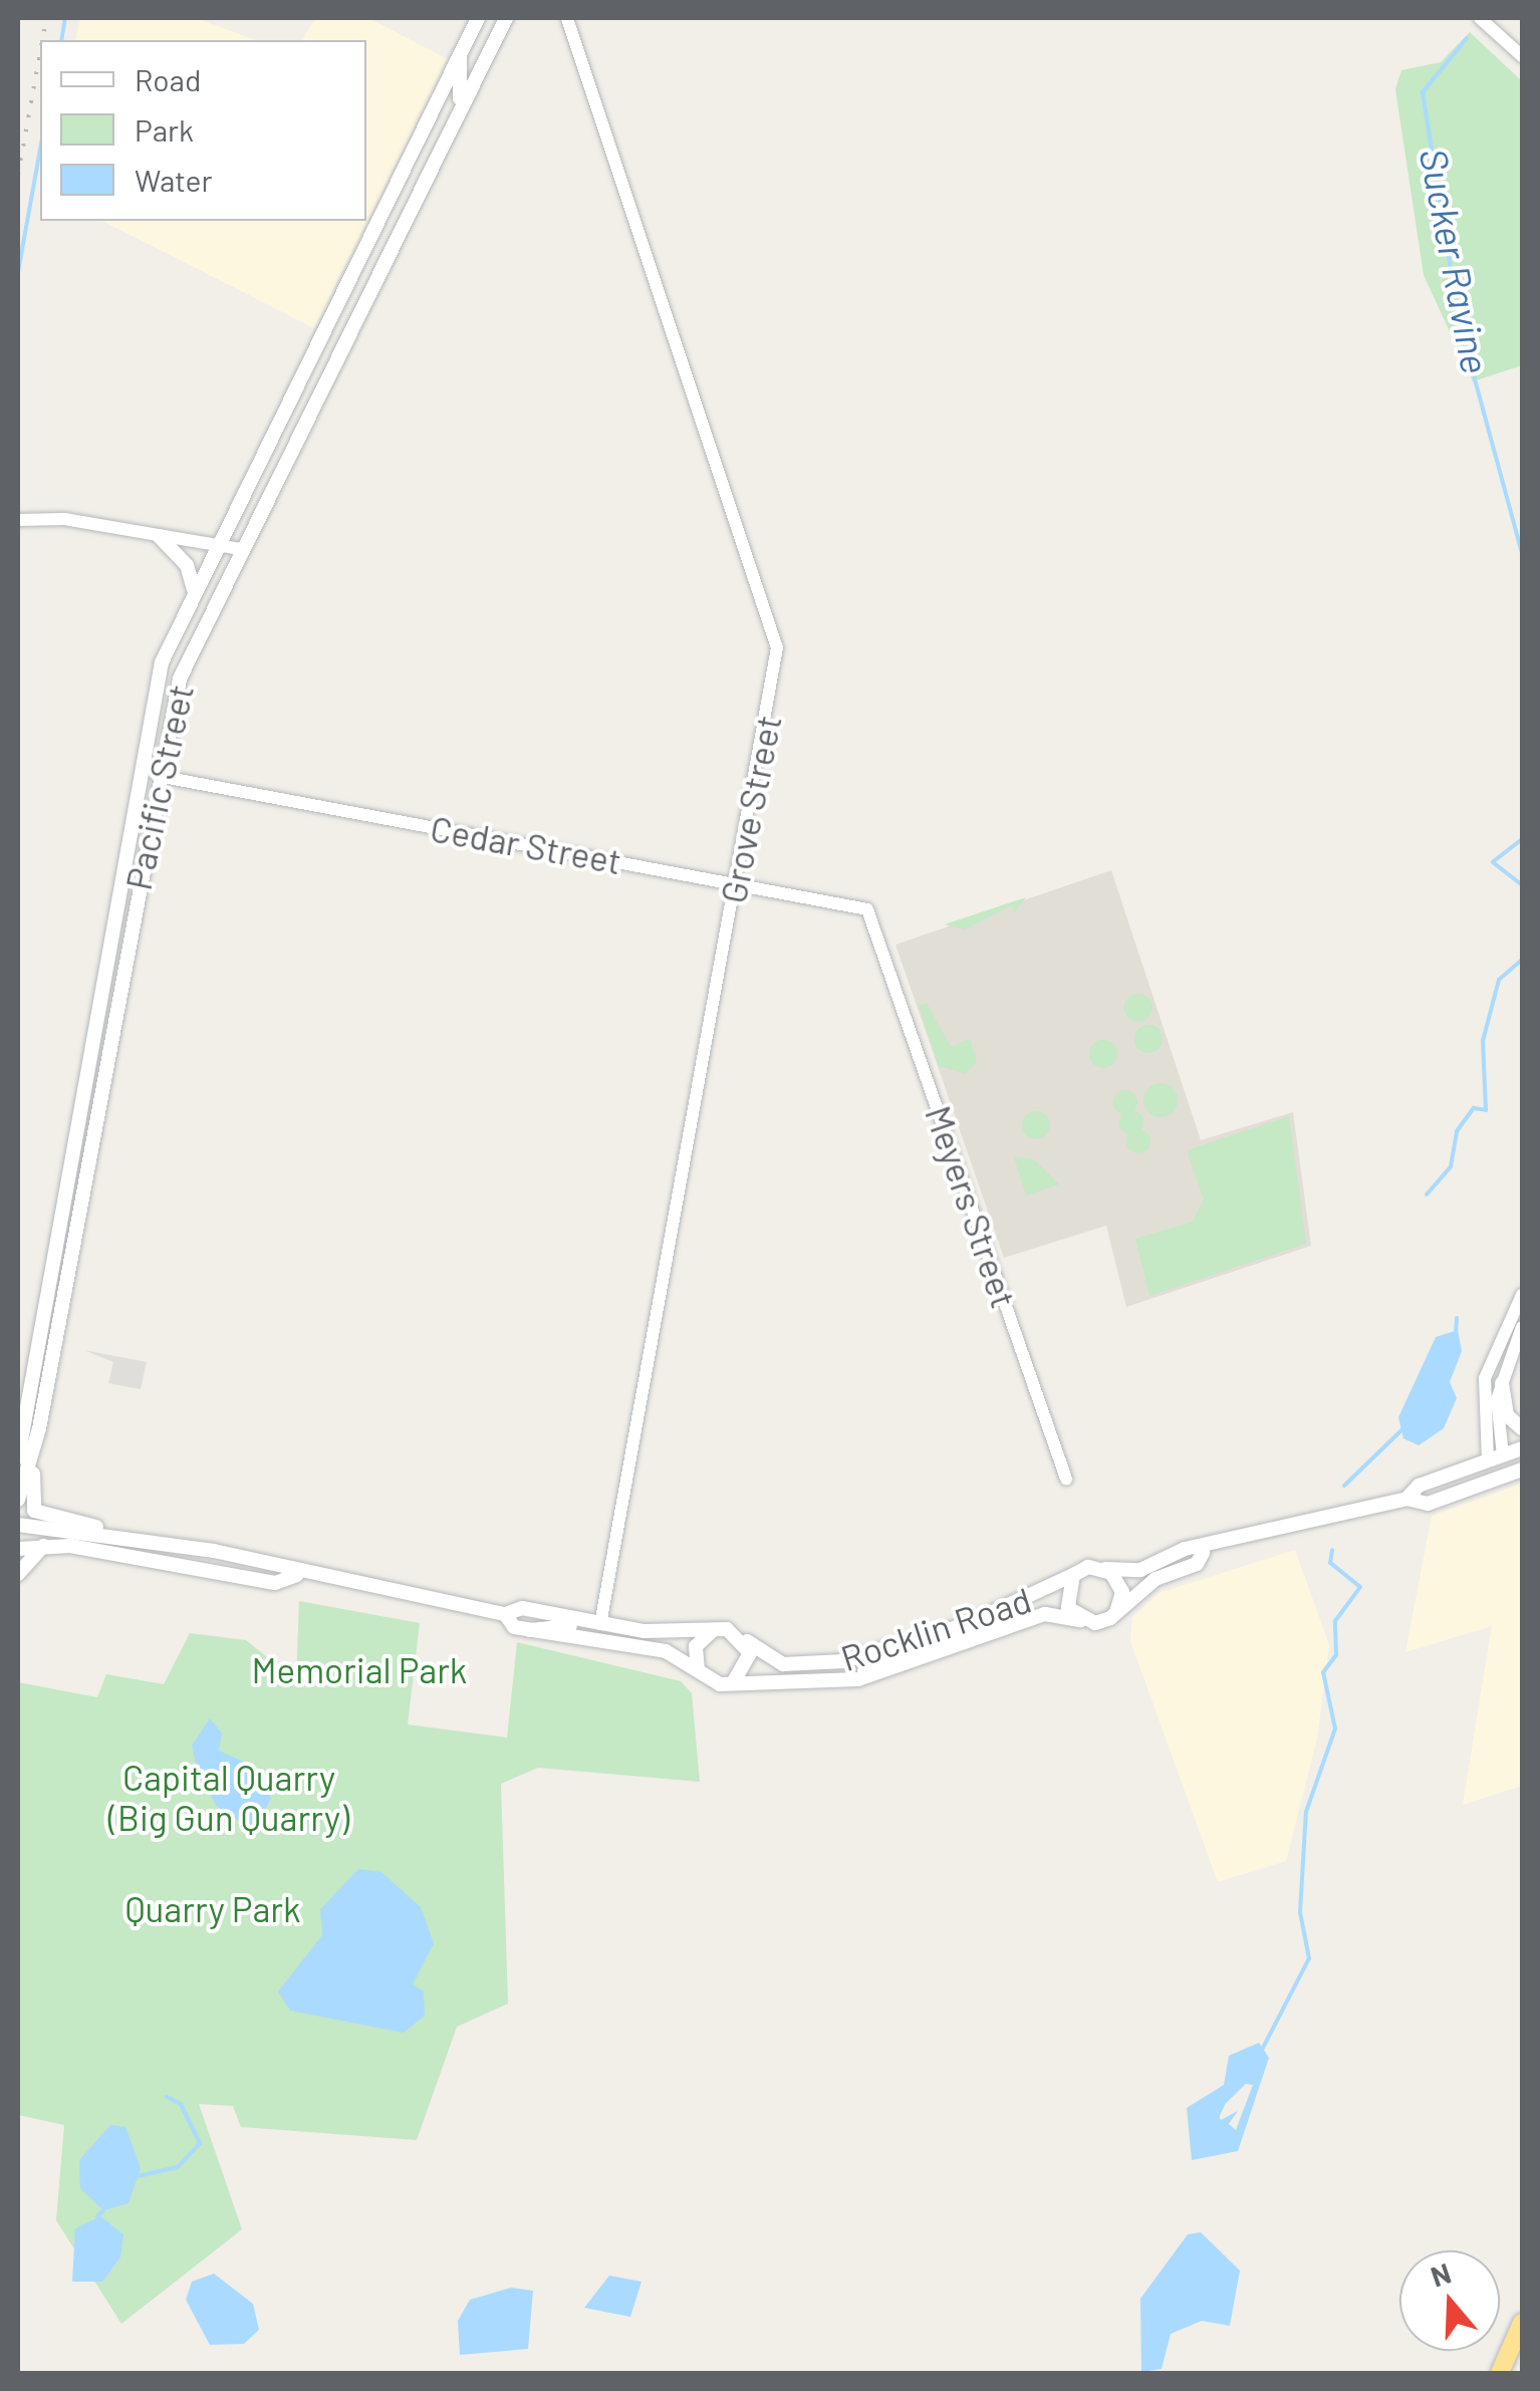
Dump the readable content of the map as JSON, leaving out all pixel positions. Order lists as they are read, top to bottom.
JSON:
{
  "streets": {
    "main road": ["Pacific Street", "Rocklin Road"],
    "street": ["Grove Street", "Cedar Street", "Meyers Street"]
  },
  "crossings": [
    ["Pacific Street", "Cedar Street"],
    ["Grove Street", "Cedar Street"],
    ["Cedar Street", "Meyers Street"]
  ],
  "water": ["Sucker Ravine"],
  "parks": ["Memorial Park", "Capital Quarry (Big Gun Quarry)", "Quarry Park"],
  "legend": ["Road", "Park", "Water"],
  "north": "top"
}
